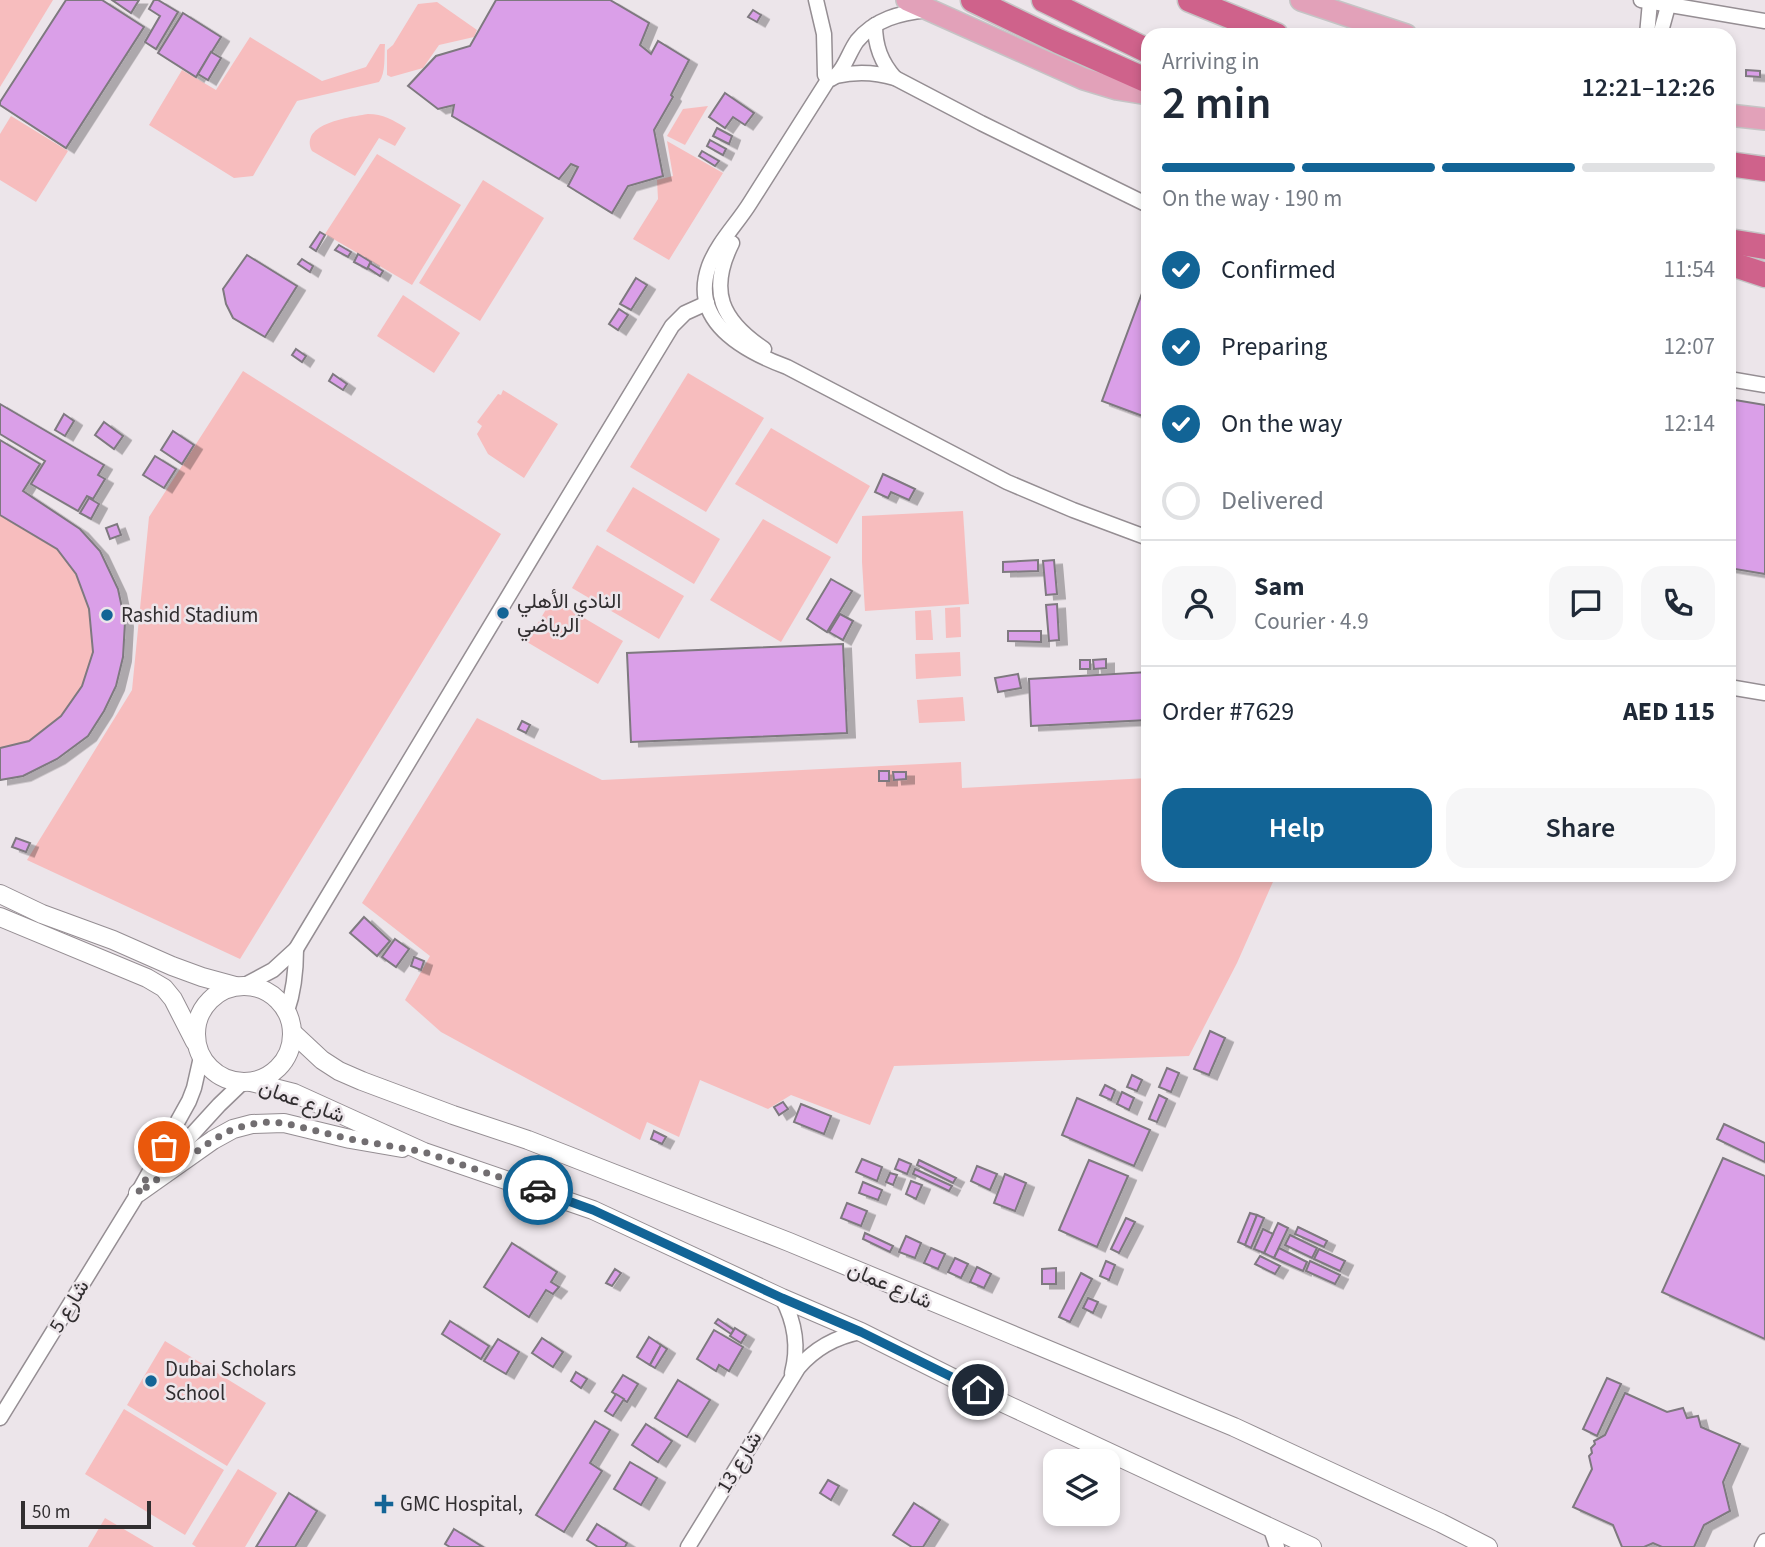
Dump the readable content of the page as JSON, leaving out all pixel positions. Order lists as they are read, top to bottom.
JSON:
{
  "streets": {
    "street": ["شارع عمان", "شارع 5", "شارع 13"]
  },
  "crossings": [
    ["شارع عمان", "شارع 5"],
    ["شارع عمان", "شارع 13"]
  ],
  "places": {
    "other": ["النادي الأهلي الرياضي", "Rashid Stadium", "Dubai Scholars School"],
    "health": ["GMC Hospital,"]
  },
  "scale_bar": "50 m",
  "page": {
    "heading": ["2 min", "Arriving in", "12:21–12:26"],
    "panel": [
      "Sam",
      "Courier · 4.9",
      "Order #7629",
      "AED 115"
    ],
    "bar": "On the way · 190 m",
    "list": [
      ["Confirmed", "11:54"],
      ["Preparing", "12:07"],
      ["On the way", "12:14"],
      "Delivered"
    ],
    "buttons": ["Help", "Share"],
    "scale": "50 m"
  }
}
